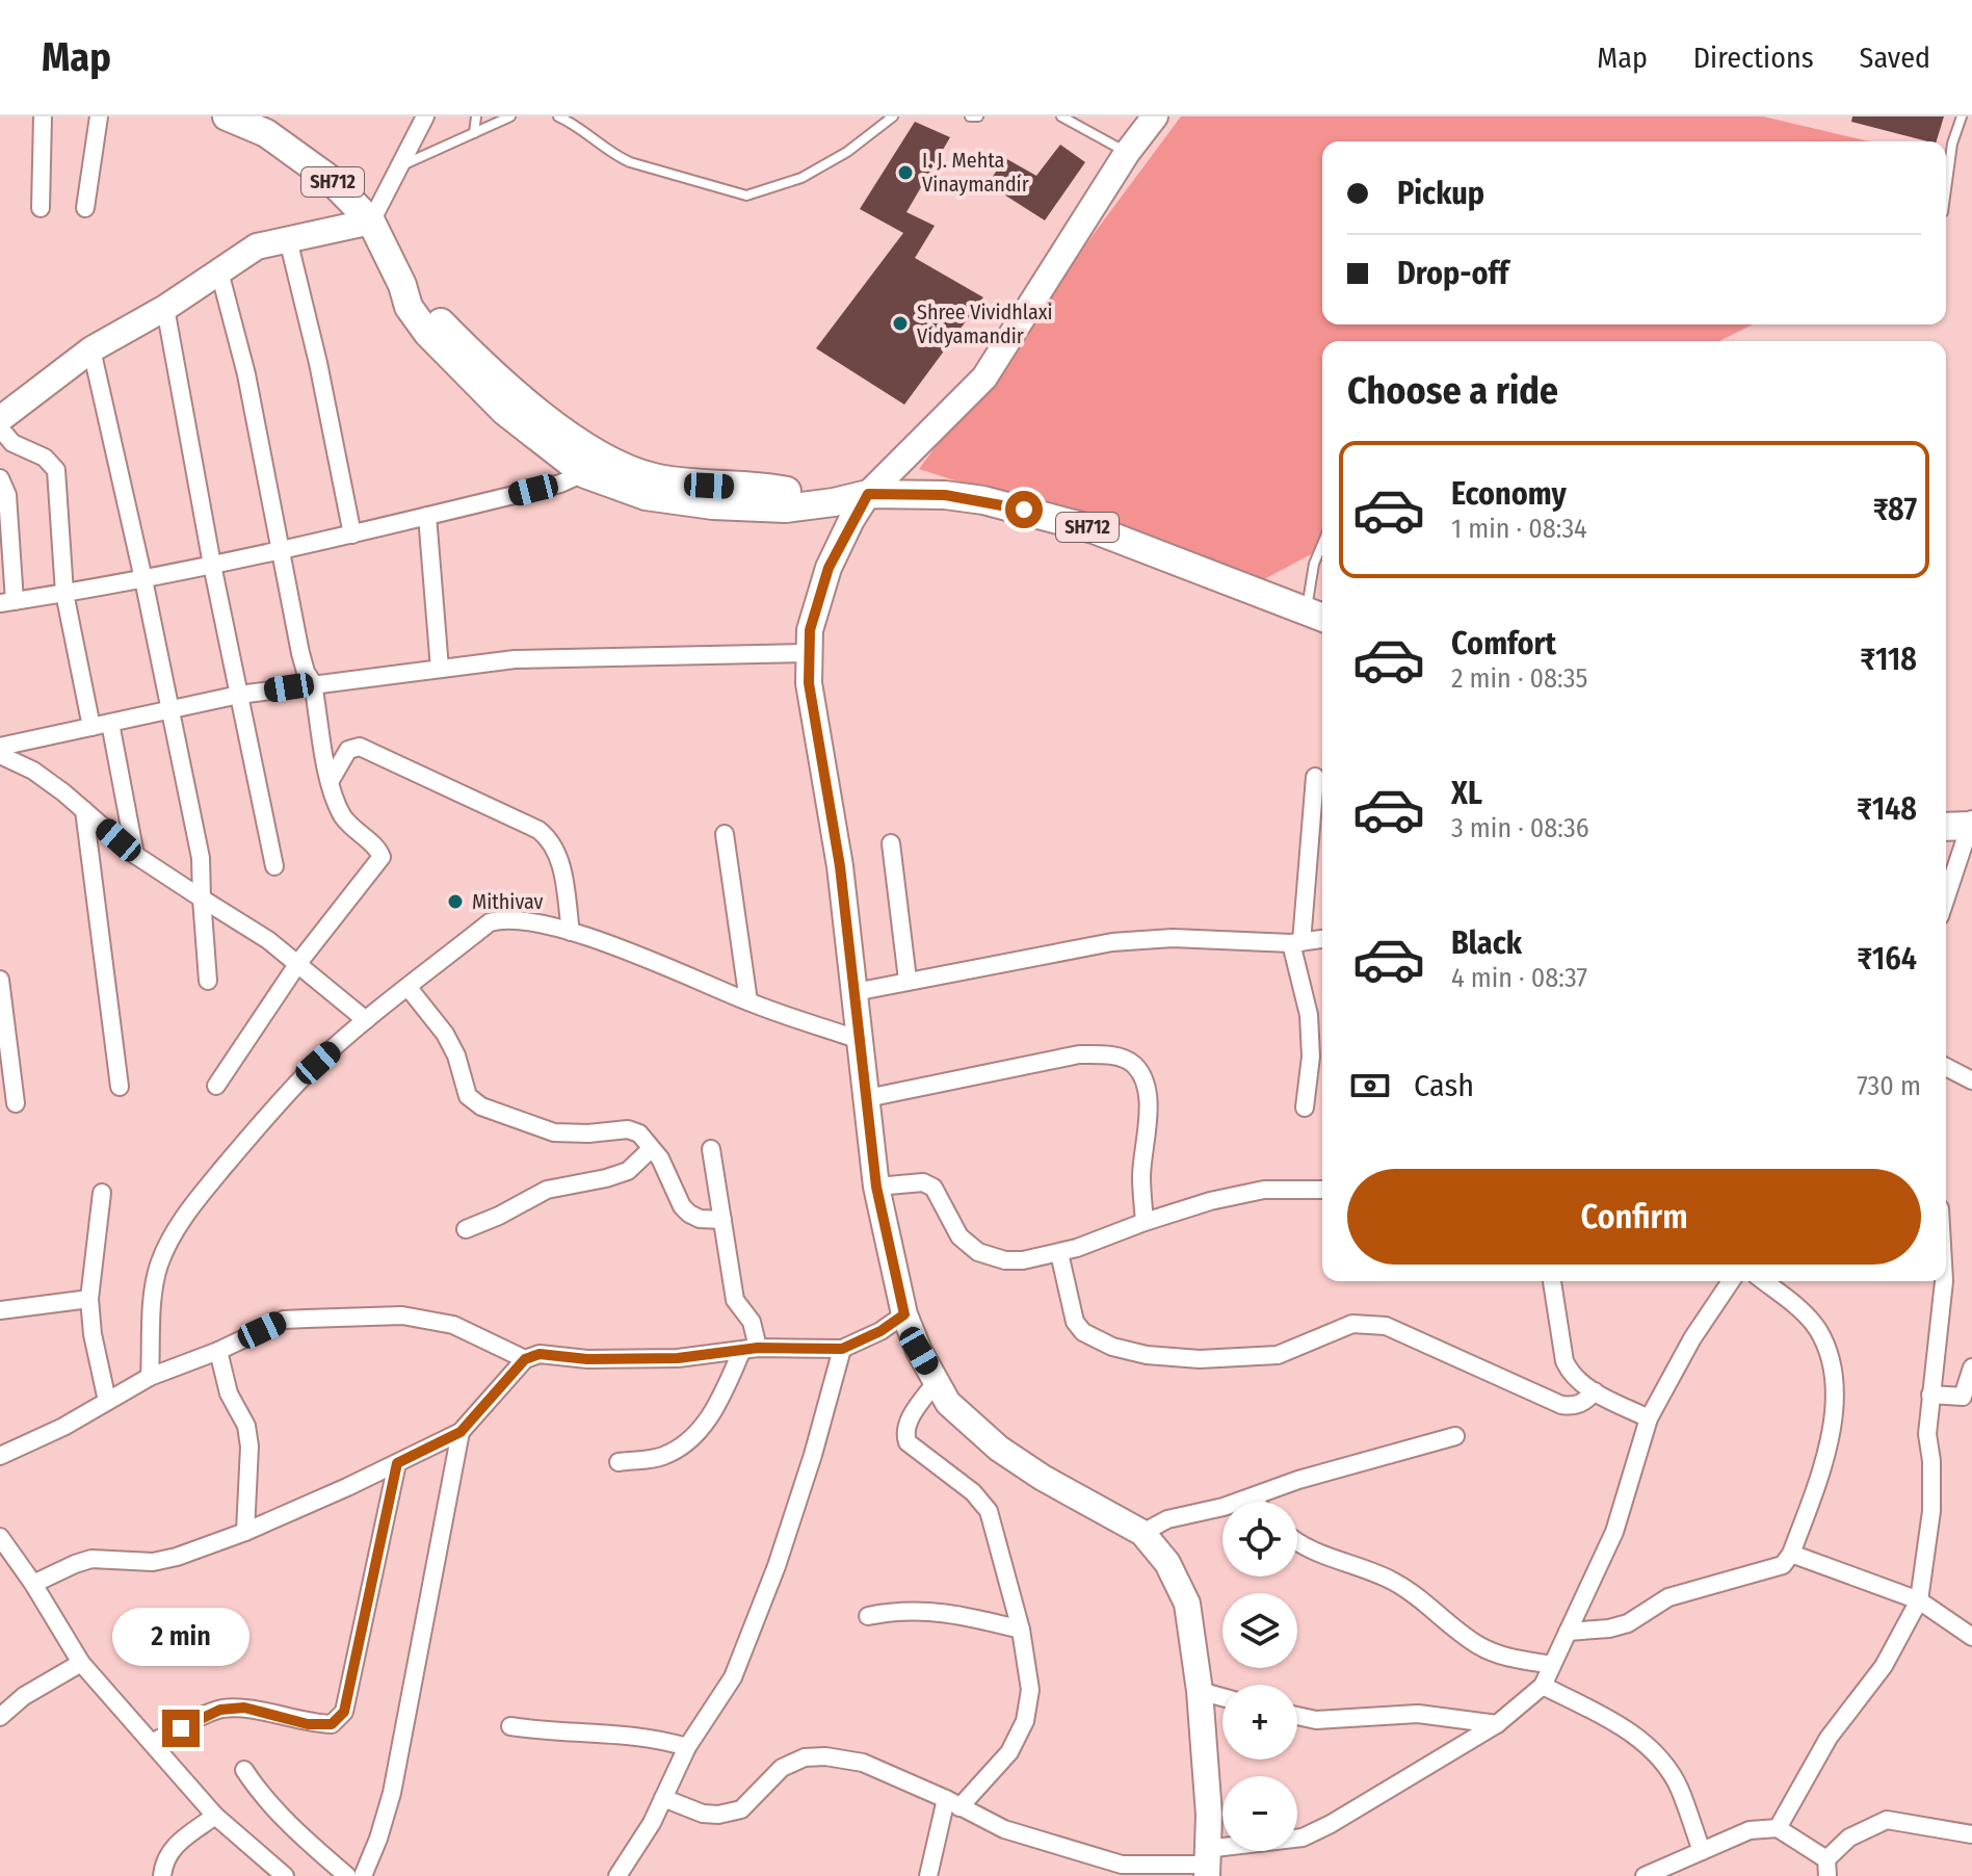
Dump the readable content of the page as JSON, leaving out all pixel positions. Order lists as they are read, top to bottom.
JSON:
{
  "streets": {
    "main road": ["SH712"]
  },
  "places": ["I. J. Mehta Vinaymandir", "Shree Vividhlaxi Vidyamandir", "Mithivav"],
  "page": {
    "header": "Map",
    "nav": ["Map", "Directions", "Saved"],
    "banner": ["Pickup", "Drop-off"],
    "heading": "Choose a ride",
    "list": [
      {
        "name": "Economy",
        "note": "1 min · 08:34",
        "value": "₹87"
      },
      {
        "name": "Comfort",
        "note": "2 min · 08:35",
        "value": "₹118"
      },
      {
        "name": "XL",
        "note": "3 min · 08:36",
        "value": "₹148"
      },
      {
        "name": "Black",
        "note": "4 min · 08:37",
        "value": "₹164"
      }
    ],
    "pay": ["Cash", "730 m"],
    "buttons": "Confirm",
    "map_buttons": ["+", "−"],
    "bubble": "2 min"
  }
}
